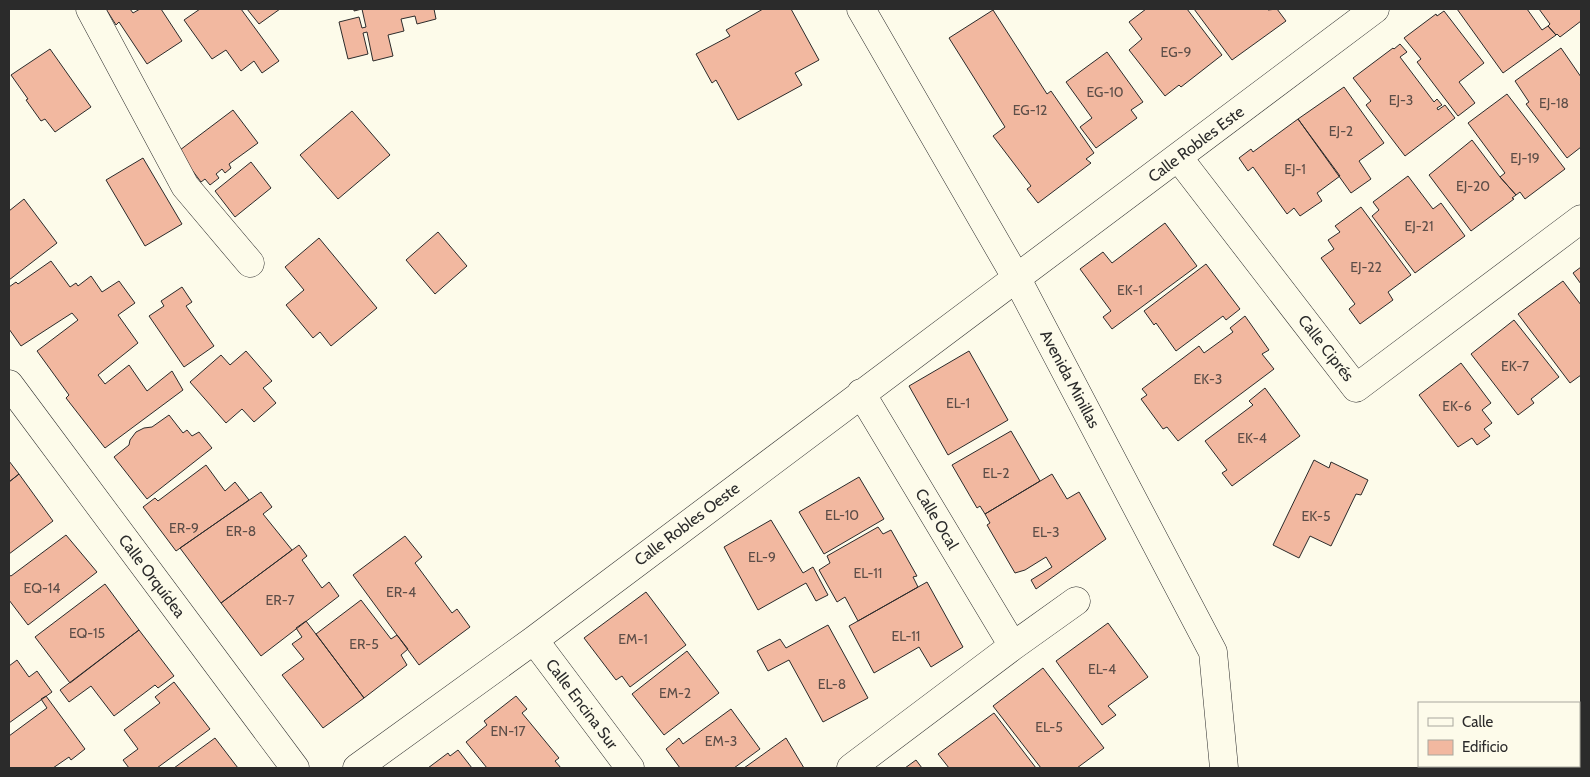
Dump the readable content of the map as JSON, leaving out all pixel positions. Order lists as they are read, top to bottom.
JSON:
{
  "streets": {
    "street": [
      "Calle Robles Este",
      "Calle Ciprés",
      "Avenida Minillas",
      "Calle Ocal",
      "Calle Robles Oeste",
      "Calle Orquídea",
      "Calle Encina Sur"
    ]
  },
  "crossings": [
    ["Calle Robles Este", "Calle Ciprés"],
    ["Calle Robles Este", "Avenida Minillas"],
    ["Calle Robles Este", "Calle Robles Oeste"],
    ["Avenida Minillas", "Calle Robles Oeste"],
    ["Calle Ocal", "Calle Robles Oeste"],
    ["Calle Robles Oeste", "Calle Encina Sur"]
  ],
  "house_numbers": [
    "EG-9",
    "EG-10",
    "EJ-3",
    "EJ-18",
    "EG-12",
    "EJ-2",
    "EJ-19",
    "EJ-1",
    "EJ-20",
    "EJ-21",
    "EJ-22",
    "EK-1",
    "EK-7",
    "EK-3",
    "EL-1",
    "EK-6",
    "EK-4",
    "EL-2",
    "EL-10",
    "EK-5",
    "ER-9",
    "ER-8",
    "EL-3",
    "EL-9",
    "EL-11",
    "EQ-14",
    "ER-4",
    "ER-7",
    "EQ-15",
    "EL-11",
    "EM-1",
    "ER-5",
    "EL-4",
    "EL-8",
    "EM-2",
    "EL-5",
    "EN-17",
    "EM-3"
  ],
  "legend": ["Calle", "Edificio"]
}
